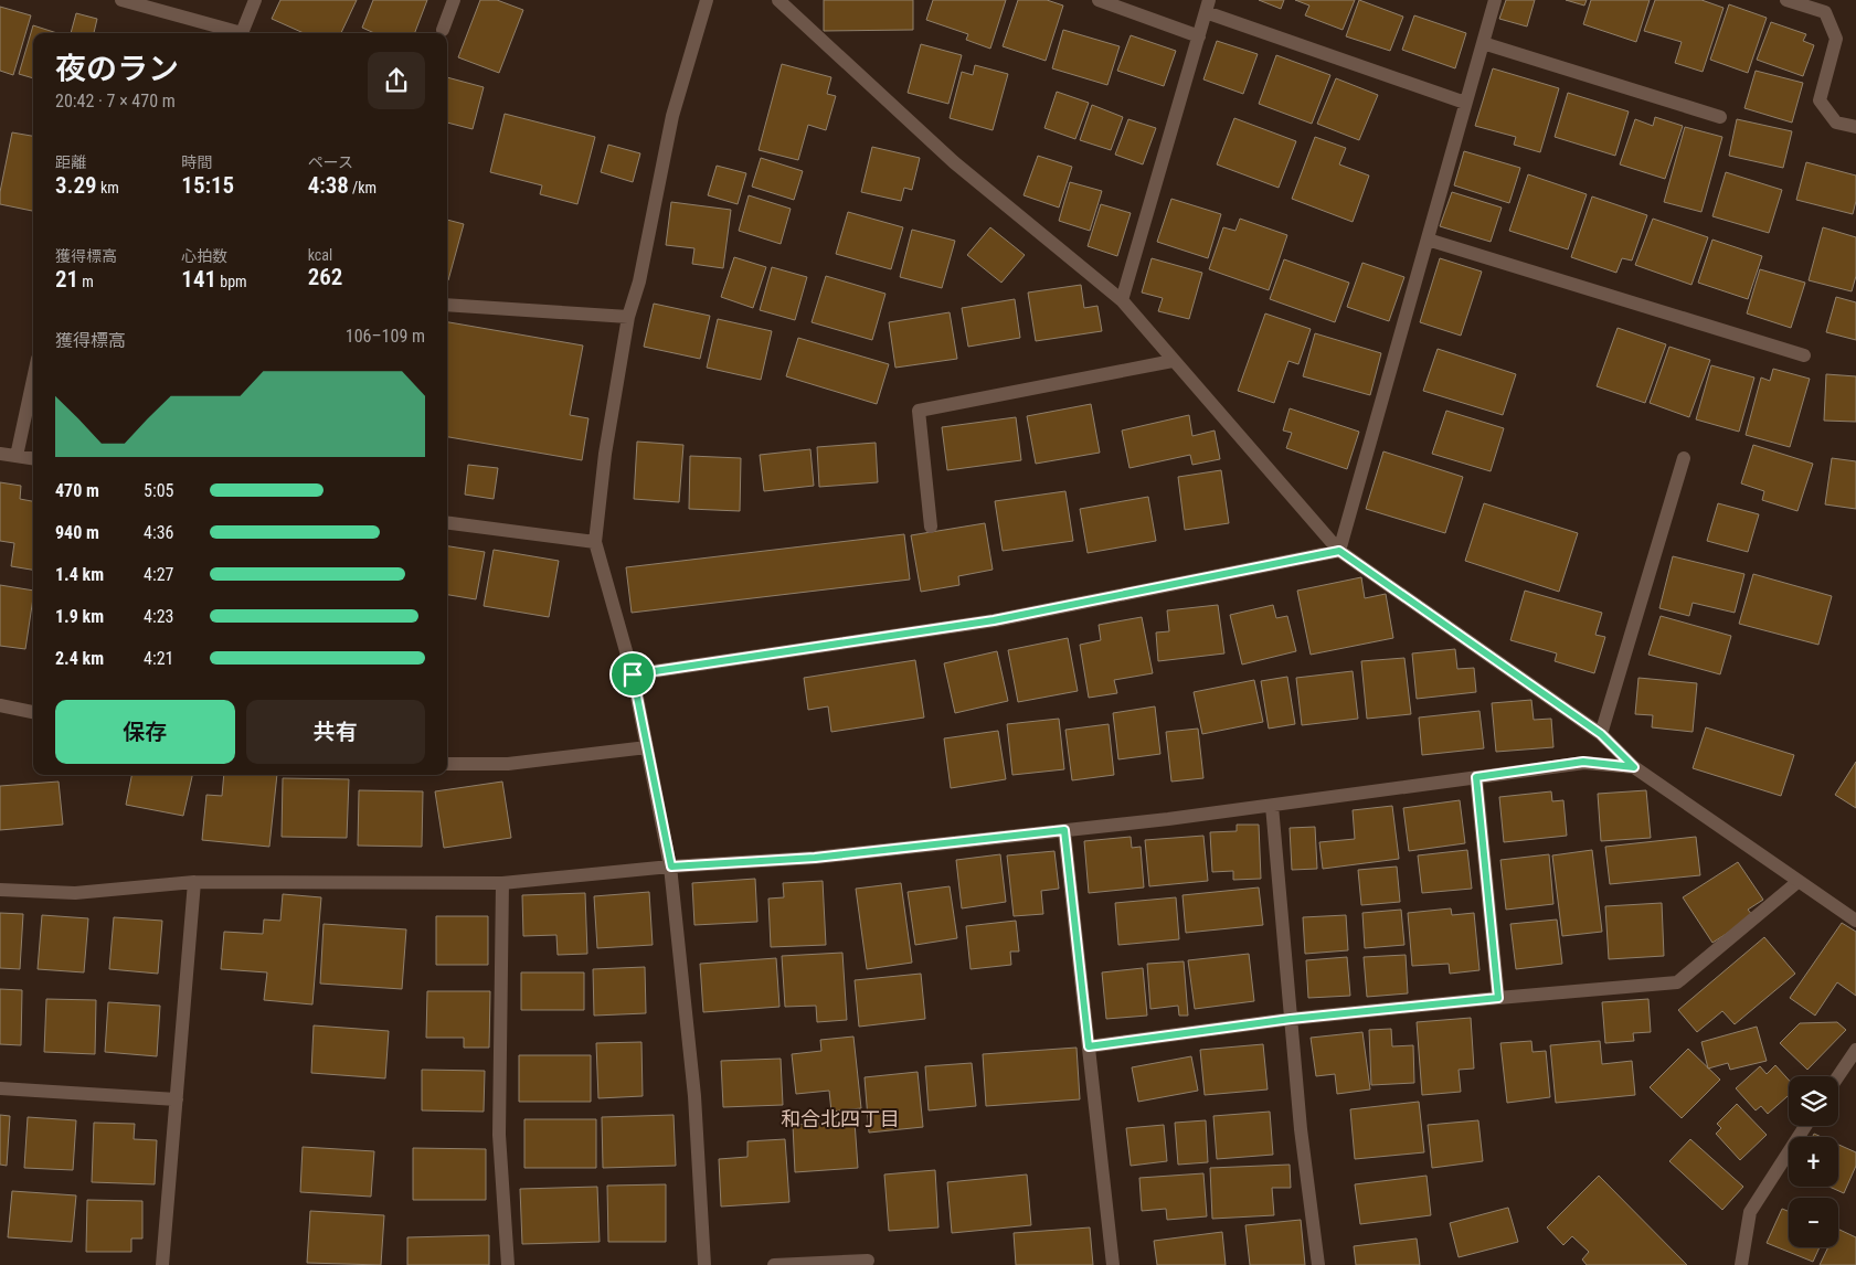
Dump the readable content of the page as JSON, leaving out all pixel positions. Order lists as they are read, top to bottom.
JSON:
{
  "districts": ["和合北四丁目"],
  "page": {
    "heading": ["夜のラン", "20:42 · 7 × 470 m"],
    "stats": [
      ["距離", "3.29 km"],
      ["時間", "15:15"],
      ["ペース", "4:38 /km"],
      ["獲得標高", "21 m"],
      ["心拍数", "141 bpm"],
      ["kcal", "262"]
    ],
    "chart": ["獲得標高", "106–109 m"],
    "list": [
      {
        "name": "470 m",
        "note": "5:05"
      },
      {
        "name": "940 m",
        "note": "4:36"
      },
      {
        "name": "1.4 km",
        "note": "4:27"
      },
      {
        "name": "1.9 km",
        "note": "4:23"
      },
      {
        "name": "2.4 km",
        "note": "4:21"
      }
    ],
    "buttons": ["保存", "共有"],
    "map_buttons": ["+", "−"]
  }
}
